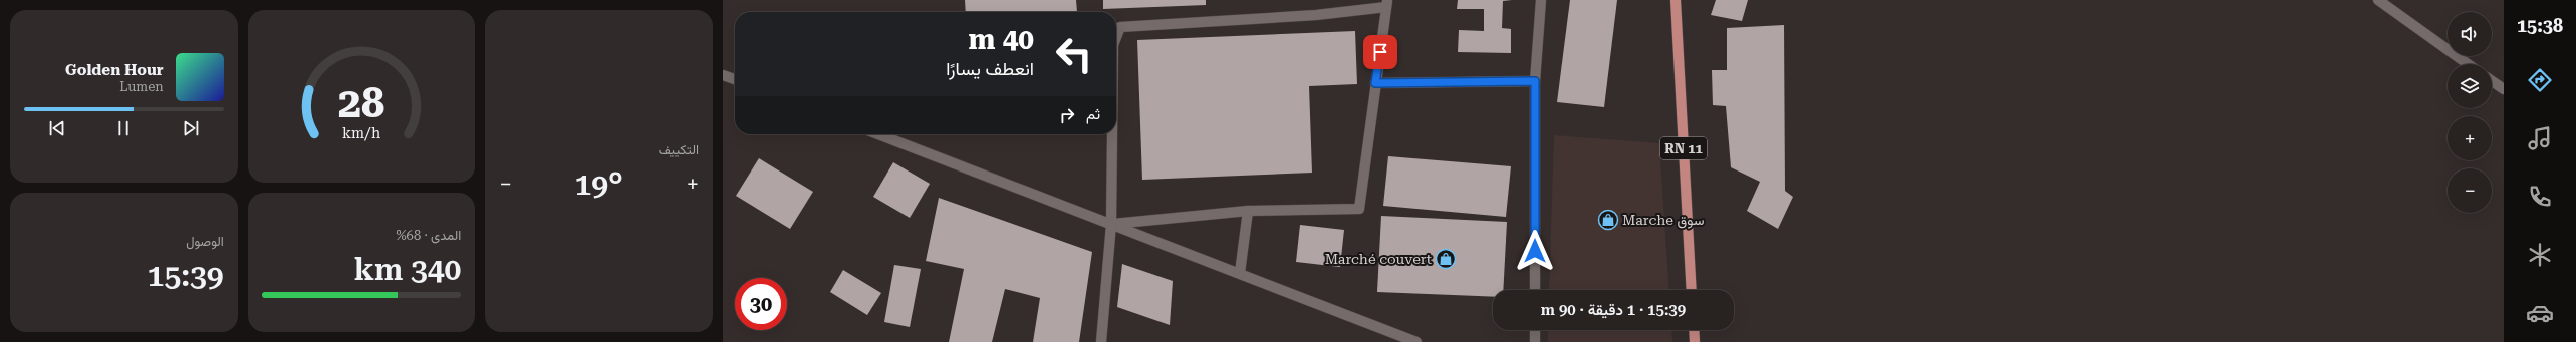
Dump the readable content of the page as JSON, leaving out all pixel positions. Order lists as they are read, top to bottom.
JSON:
{
  "streets": {
    "main road": ["RN 11"]
  },
  "places": {
    "shop": ["Marche سوق", "Marché couvert"]
  },
  "page": {
    "tabs": "15:38",
    "tile": [
      "التكييف",
      ["المدى · 68%", "340 km"],
      ["الوصول", "15:39"]
    ],
    "map_buttons": ["+", "−"],
    "turn": ["40 m", "انعطف يسارًا"],
    "song": ["Golden Hour", "Lumen"],
    "then": "ثم",
    "heat": ["−", "19°", "+"],
    "limit": "30",
    "trip": "15:39 · 1 دقيقة · 90 m",
    "gauge": ["28", "km/h"]
  }
}
